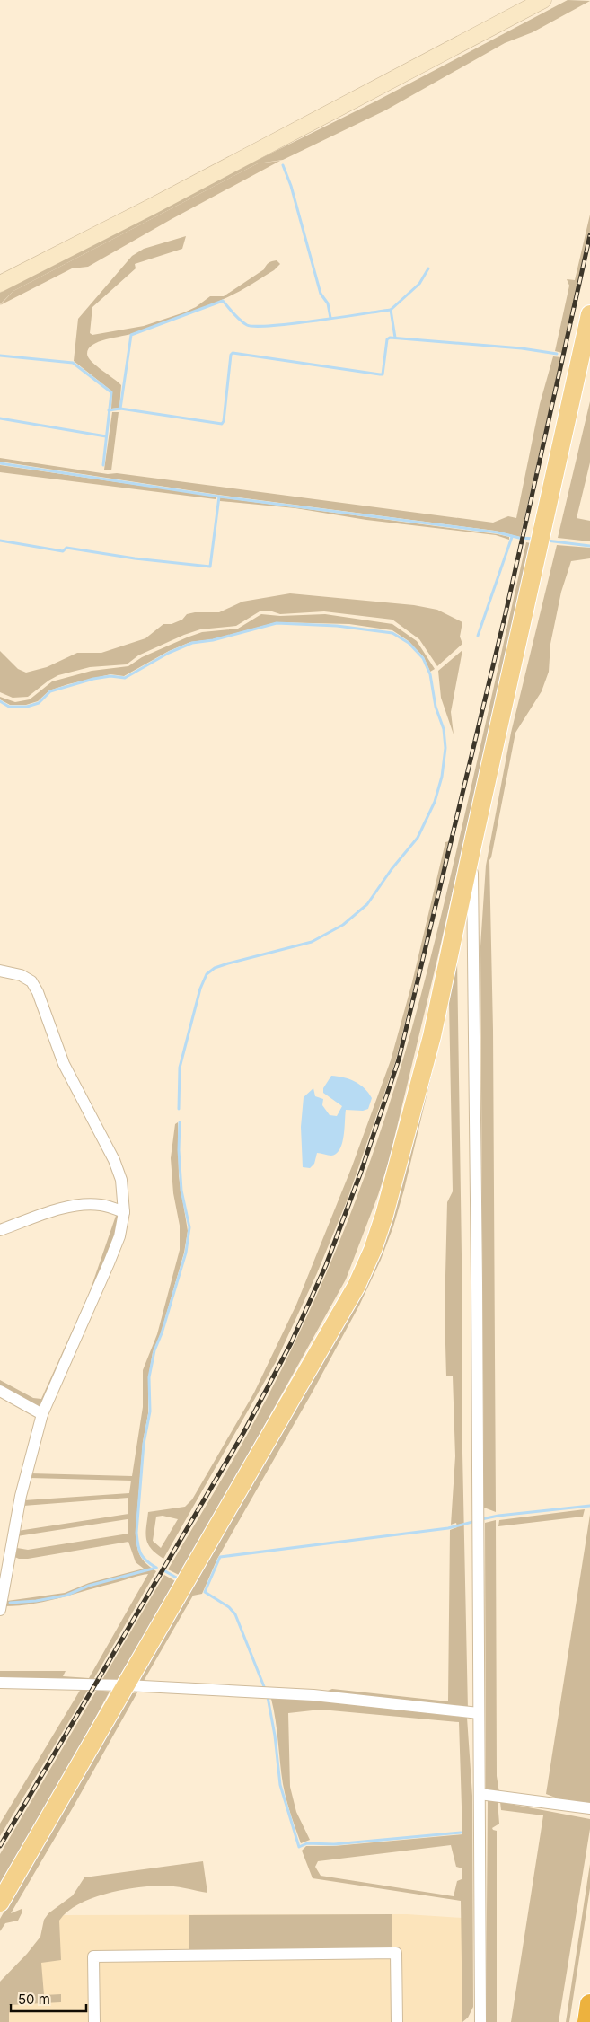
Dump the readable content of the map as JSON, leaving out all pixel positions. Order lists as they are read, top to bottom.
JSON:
{
  "scale_bar": "50 m"
}
